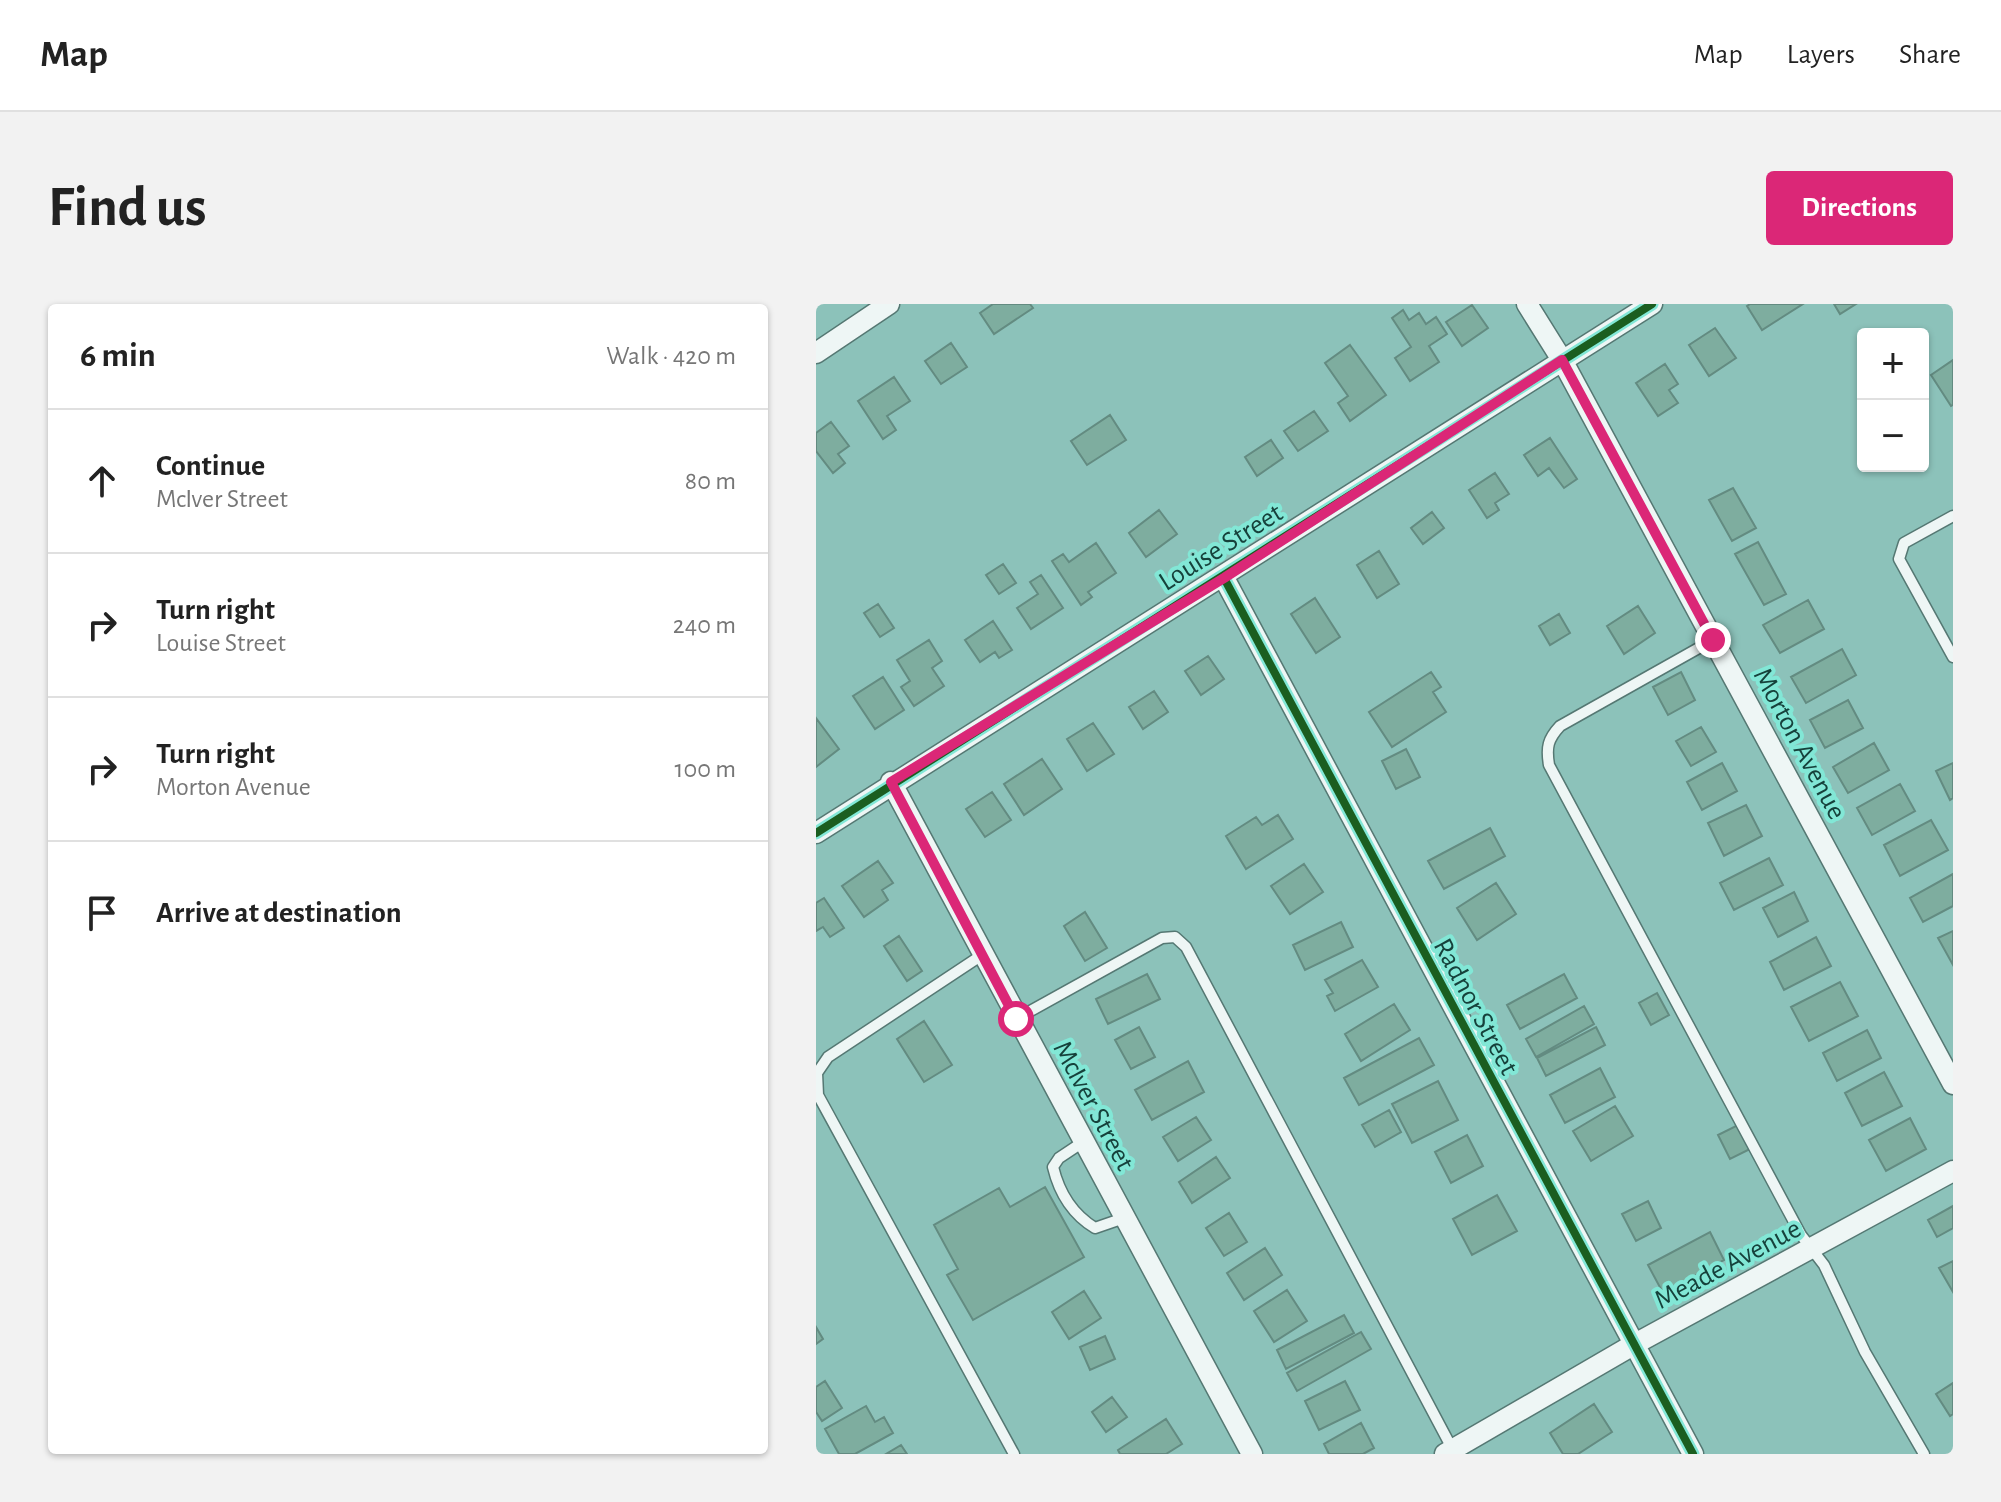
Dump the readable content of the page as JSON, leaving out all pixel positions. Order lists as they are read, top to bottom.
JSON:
{
  "streets": {
    "street": [
      "Louise Street",
      "Morton Avenue",
      "Radnor Street",
      "McIver Street",
      "Meade Avenue"
    ]
  },
  "crossings": [
    ["Louise Street", "Morton Avenue"],
    ["Louise Street", "Radnor Street"],
    ["Louise Street", "McIver Street"],
    ["Radnor Street", "Meade Avenue"]
  ],
  "page": {
    "header": "Map",
    "nav": ["Map", "Layers", "Share"],
    "buttons": "Directions",
    "title": "Find us",
    "heading": ["6 min", "Walk · 420 m"],
    "map_buttons": ["+", "−"],
    "list": [
      ["Continue", "McIver Street", "80 m"],
      ["Turn right", "Louise Street", "240 m"],
      ["Turn right", "Morton Avenue", "100 m"],
      "Arrive at destination"
    ]
  }
}
